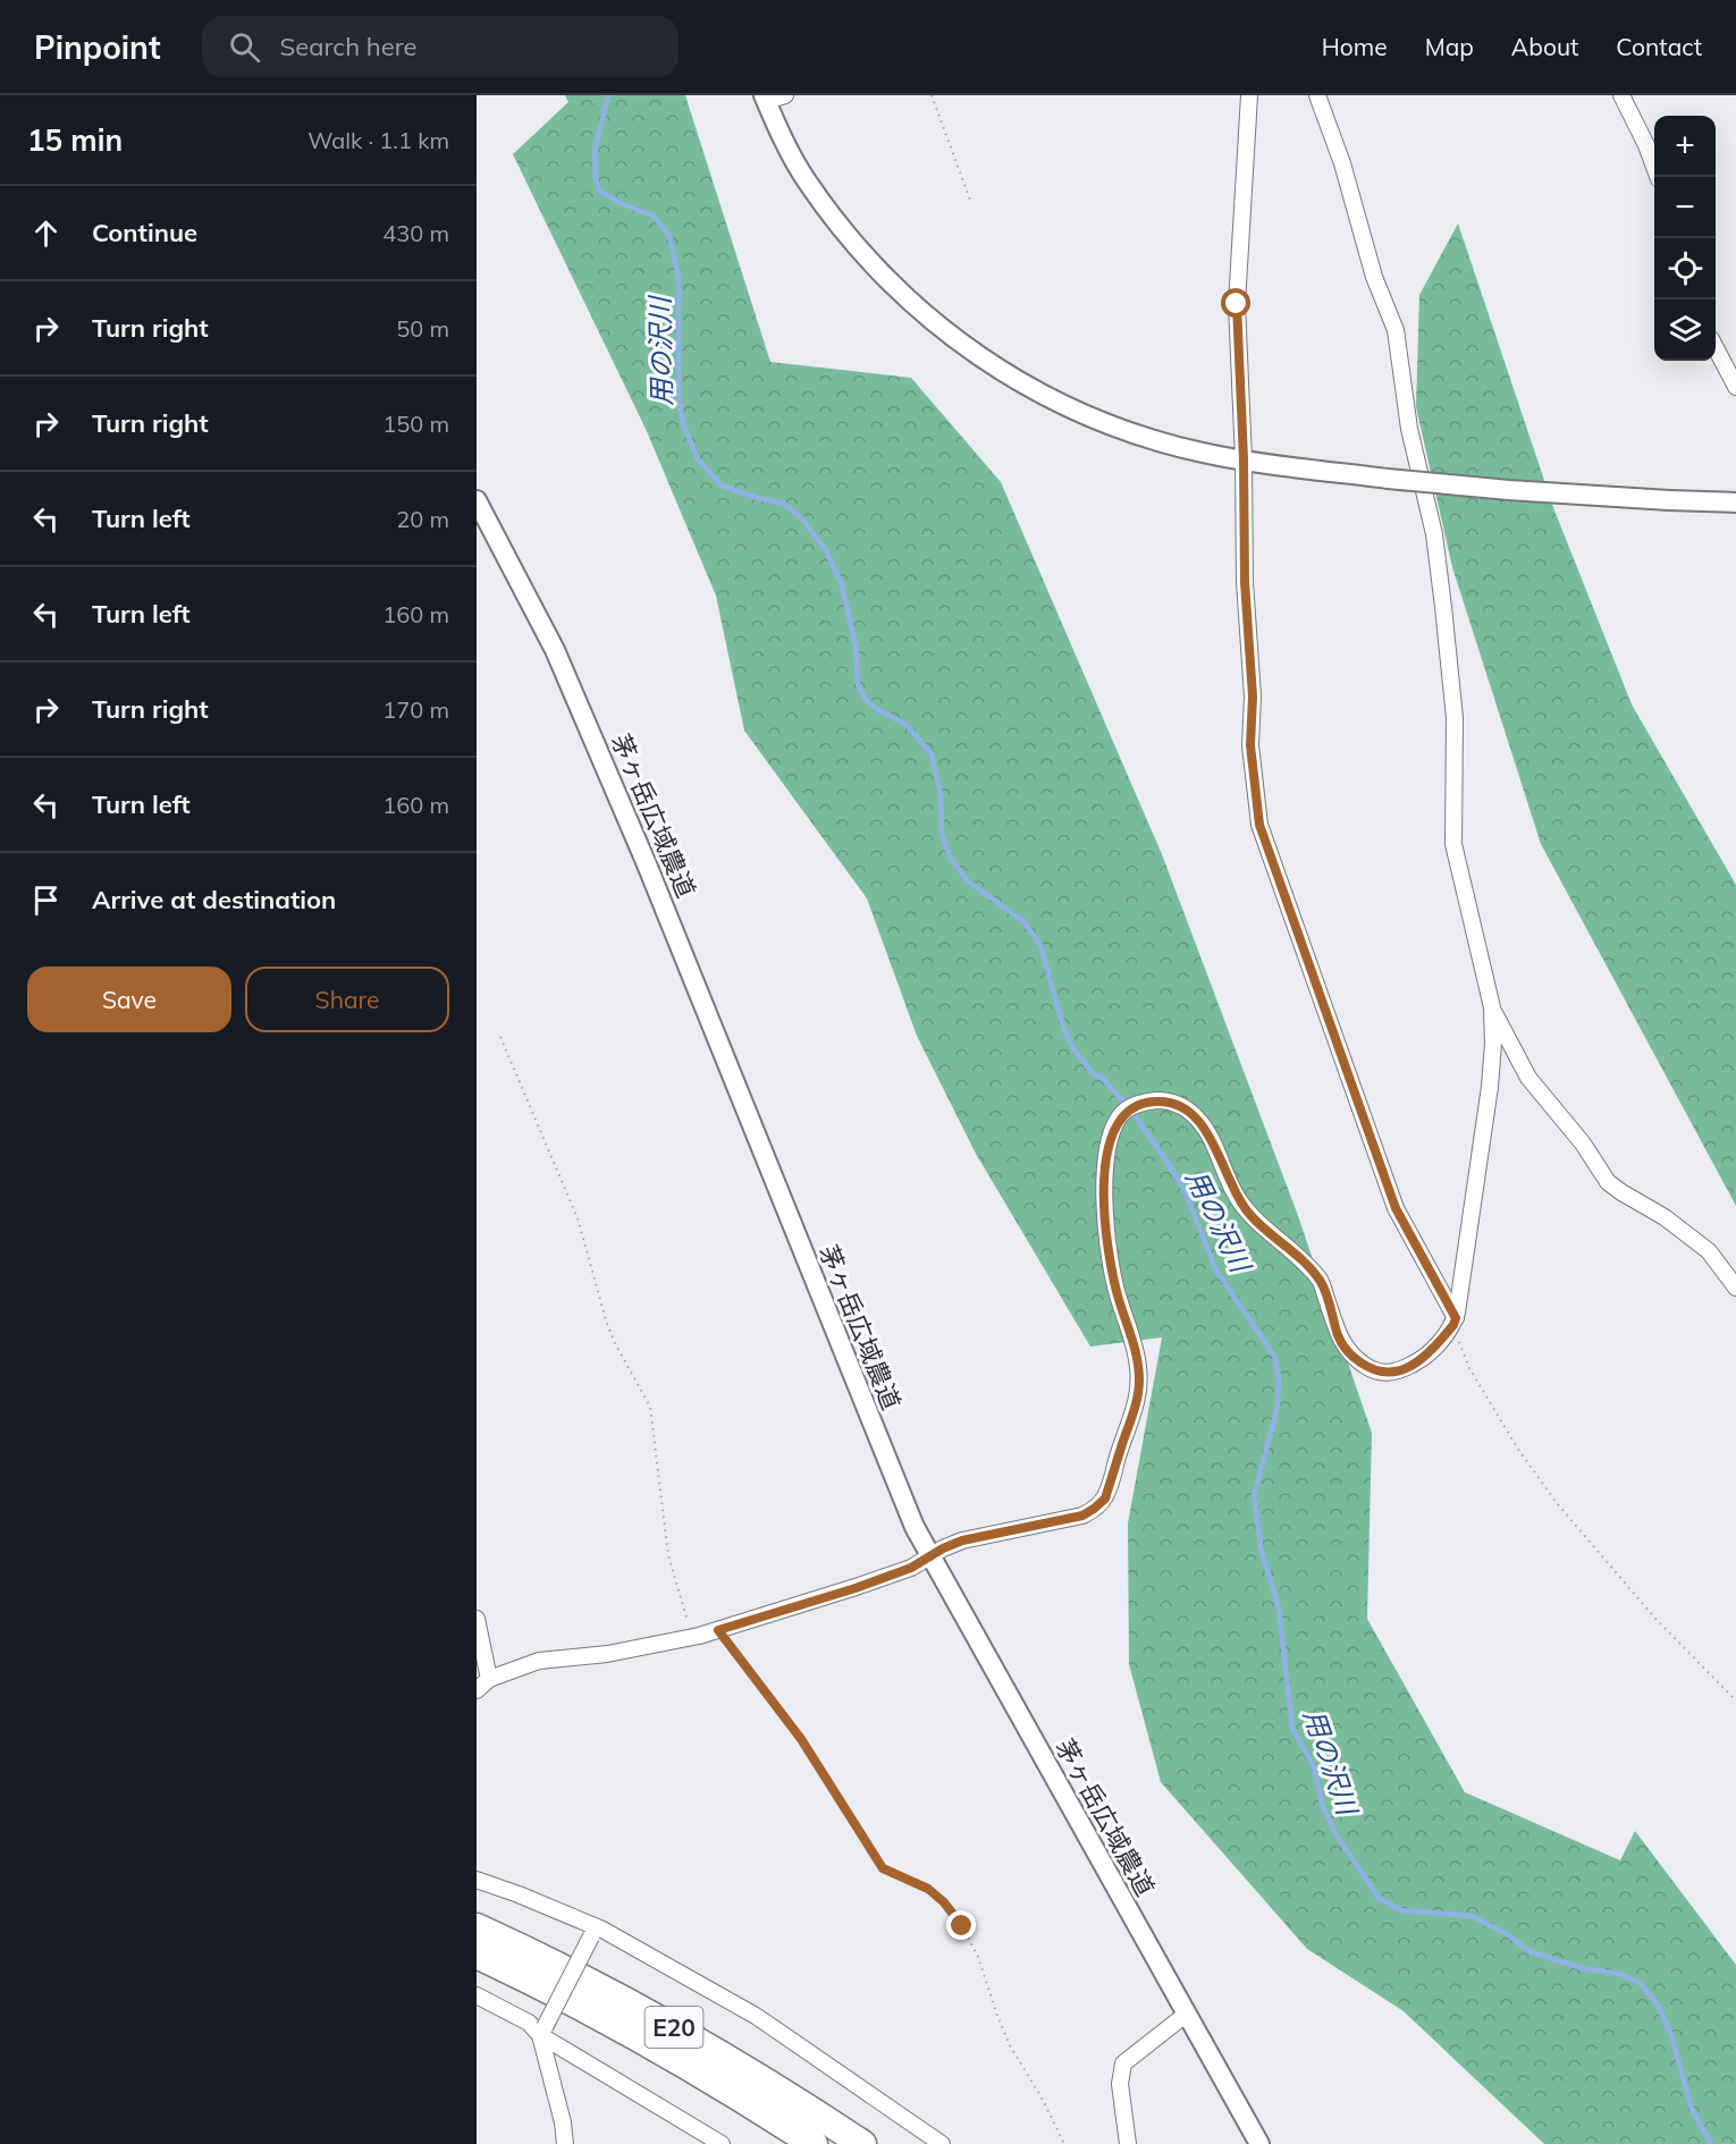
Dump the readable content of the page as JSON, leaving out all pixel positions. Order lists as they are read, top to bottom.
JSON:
{
  "streets": {
    "highway": ["E20"],
    "street": ["茅ヶ岳広域農道"]
  },
  "water": ["用の沢川"],
  "page": {
    "header": "Pinpoint",
    "search": "Search here",
    "nav": [
      "Home",
      "Map",
      "About",
      "Contact"
    ],
    "heading": ["15 min", "Walk · 1.1 km"],
    "map_buttons": ["+", "−"],
    "list": [
      ["Continue", "430 m"],
      ["Turn right", "50 m"],
      ["Turn right", "150 m"],
      ["Turn left", "20 m"],
      ["Turn left", "160 m"],
      ["Turn right", "170 m"],
      ["Turn left", "160 m"],
      "Arrive at destination"
    ],
    "buttons": ["Save", "Share"]
  }
}
